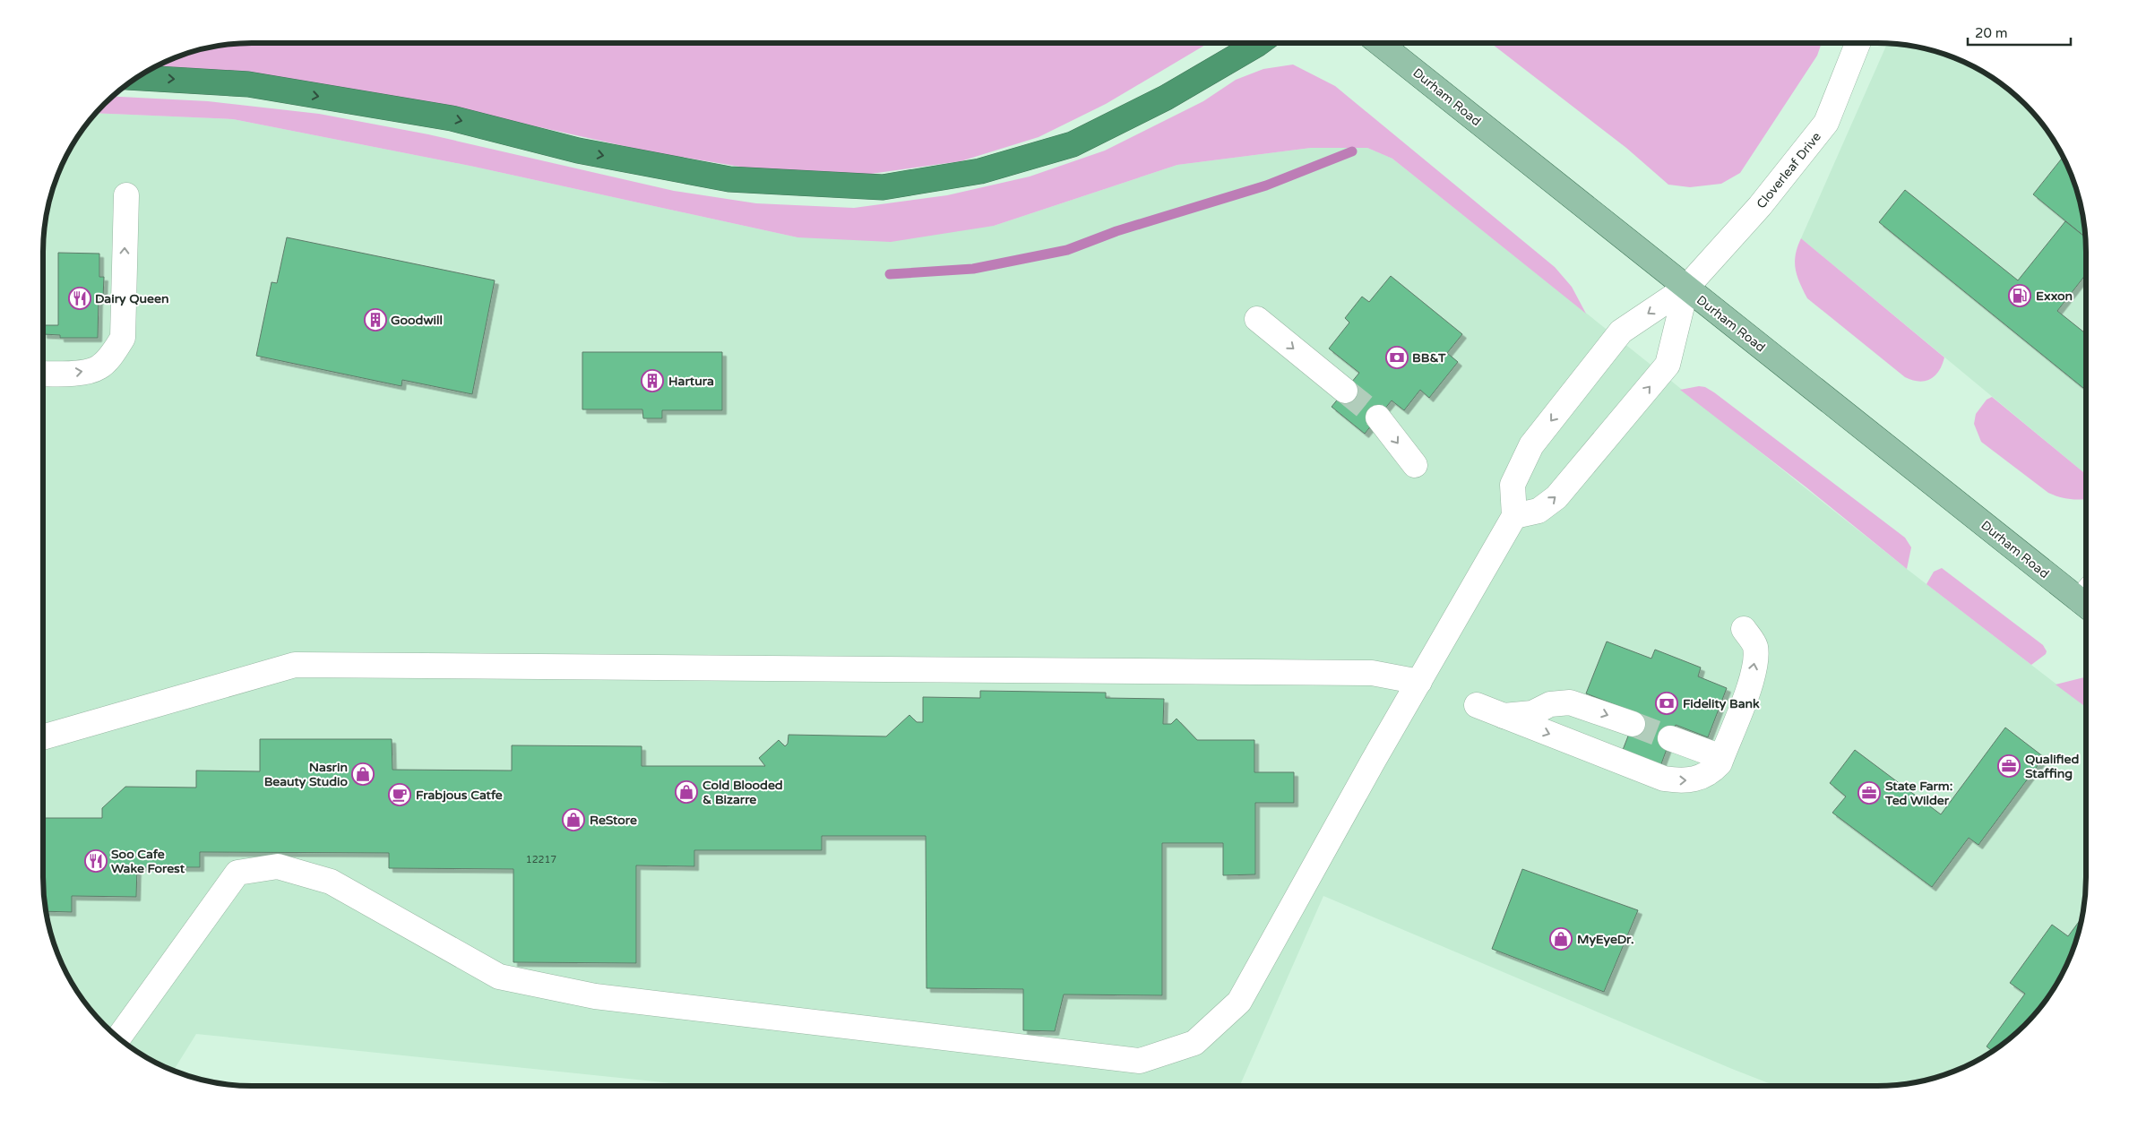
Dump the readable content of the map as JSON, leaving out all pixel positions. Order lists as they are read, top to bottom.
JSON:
{
  "streets": {
    "main road": ["Durham Road"],
    "street": ["Cloverleaf Drive"]
  },
  "crossings": [
    ["Durham Road", "Cloverleaf Drive"]
  ],
  "places": {
    "fuel station": ["Exxon"],
    "restaurant": ["Dairy Queen", "Soo Cafe Wake Forest"],
    "building": ["Goodwill", "Hartura"],
    "bank": ["BB&T", "Fidelity Bank"],
    "office": ["Qualified Staffing", "State Farm: Ted Wilder"],
    "shop": [
      "Nasrin Beauty Studio",
      "Cold Blooded & Bizarre",
      "ReStore",
      "MyEyeDr."
    ],
    "cafe": ["Frabjous Catfe"]
  },
  "house_numbers": ["12217"],
  "scale_bar": "20 m"
}
